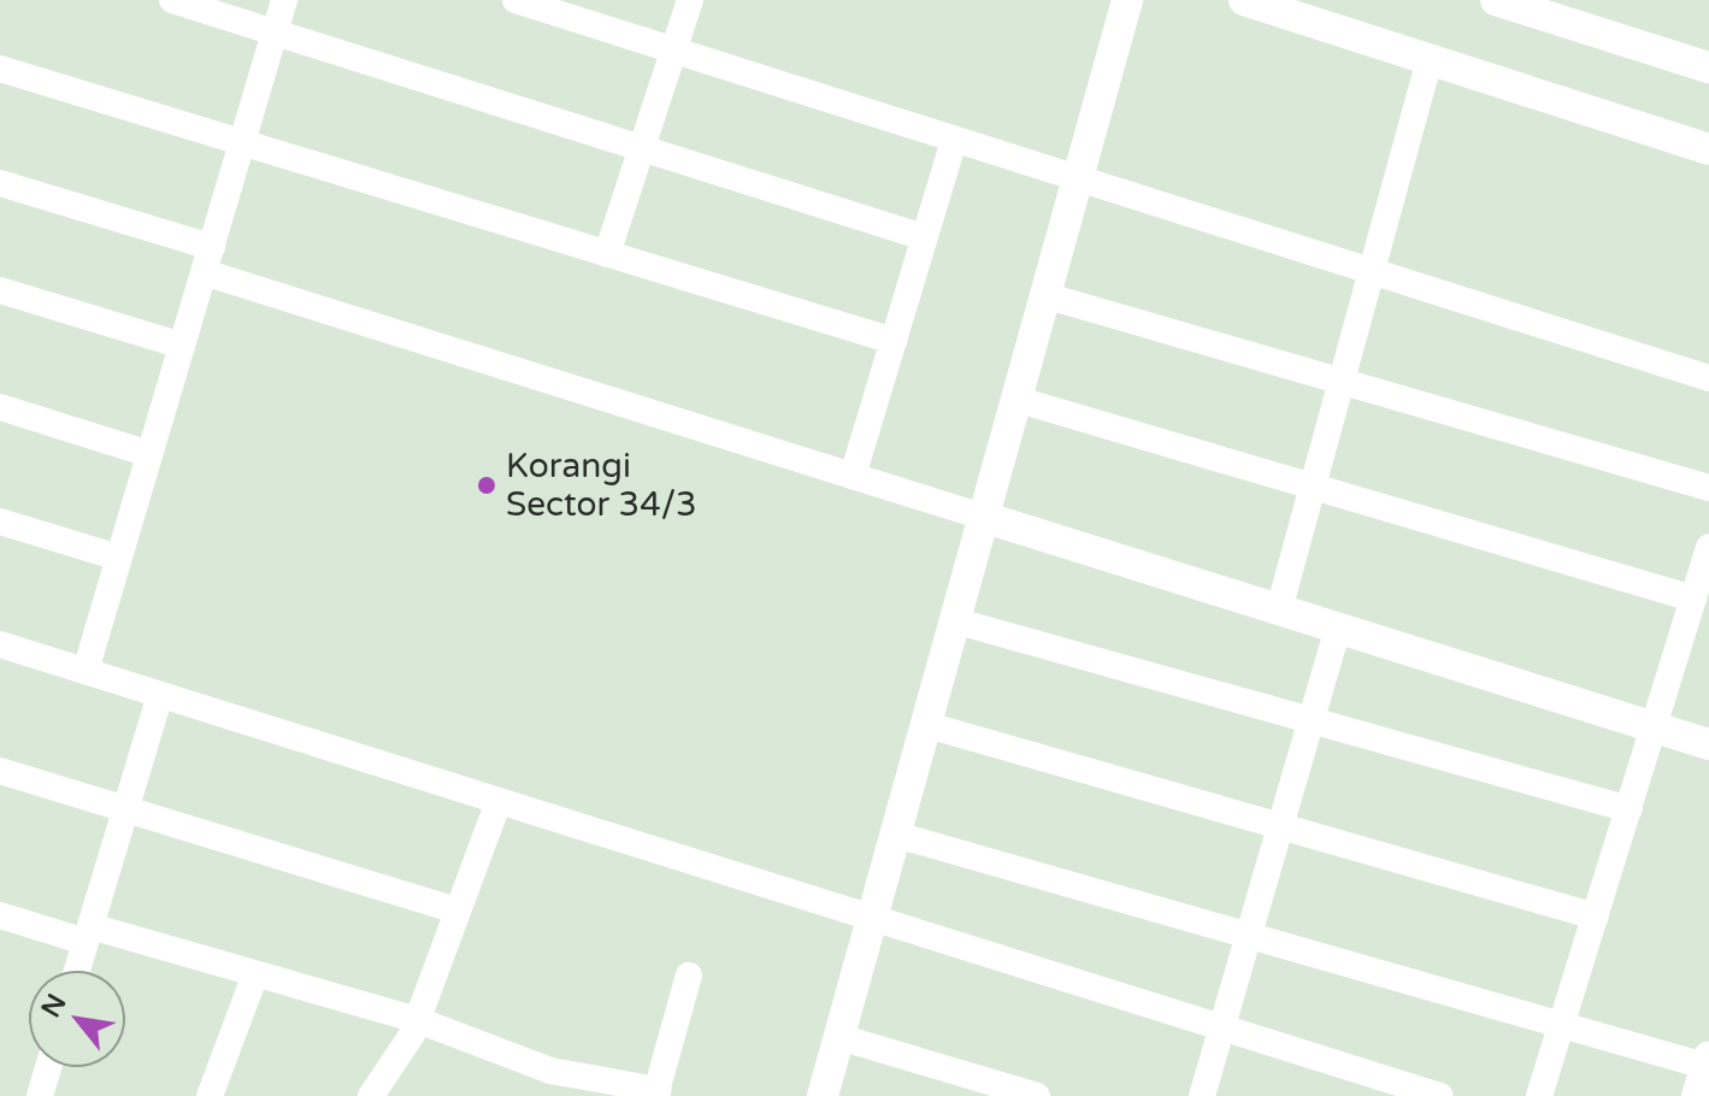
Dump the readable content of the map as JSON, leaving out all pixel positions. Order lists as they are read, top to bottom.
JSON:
{
  "places": ["Korangi Sector 34/3"],
  "north": "top left"
}
